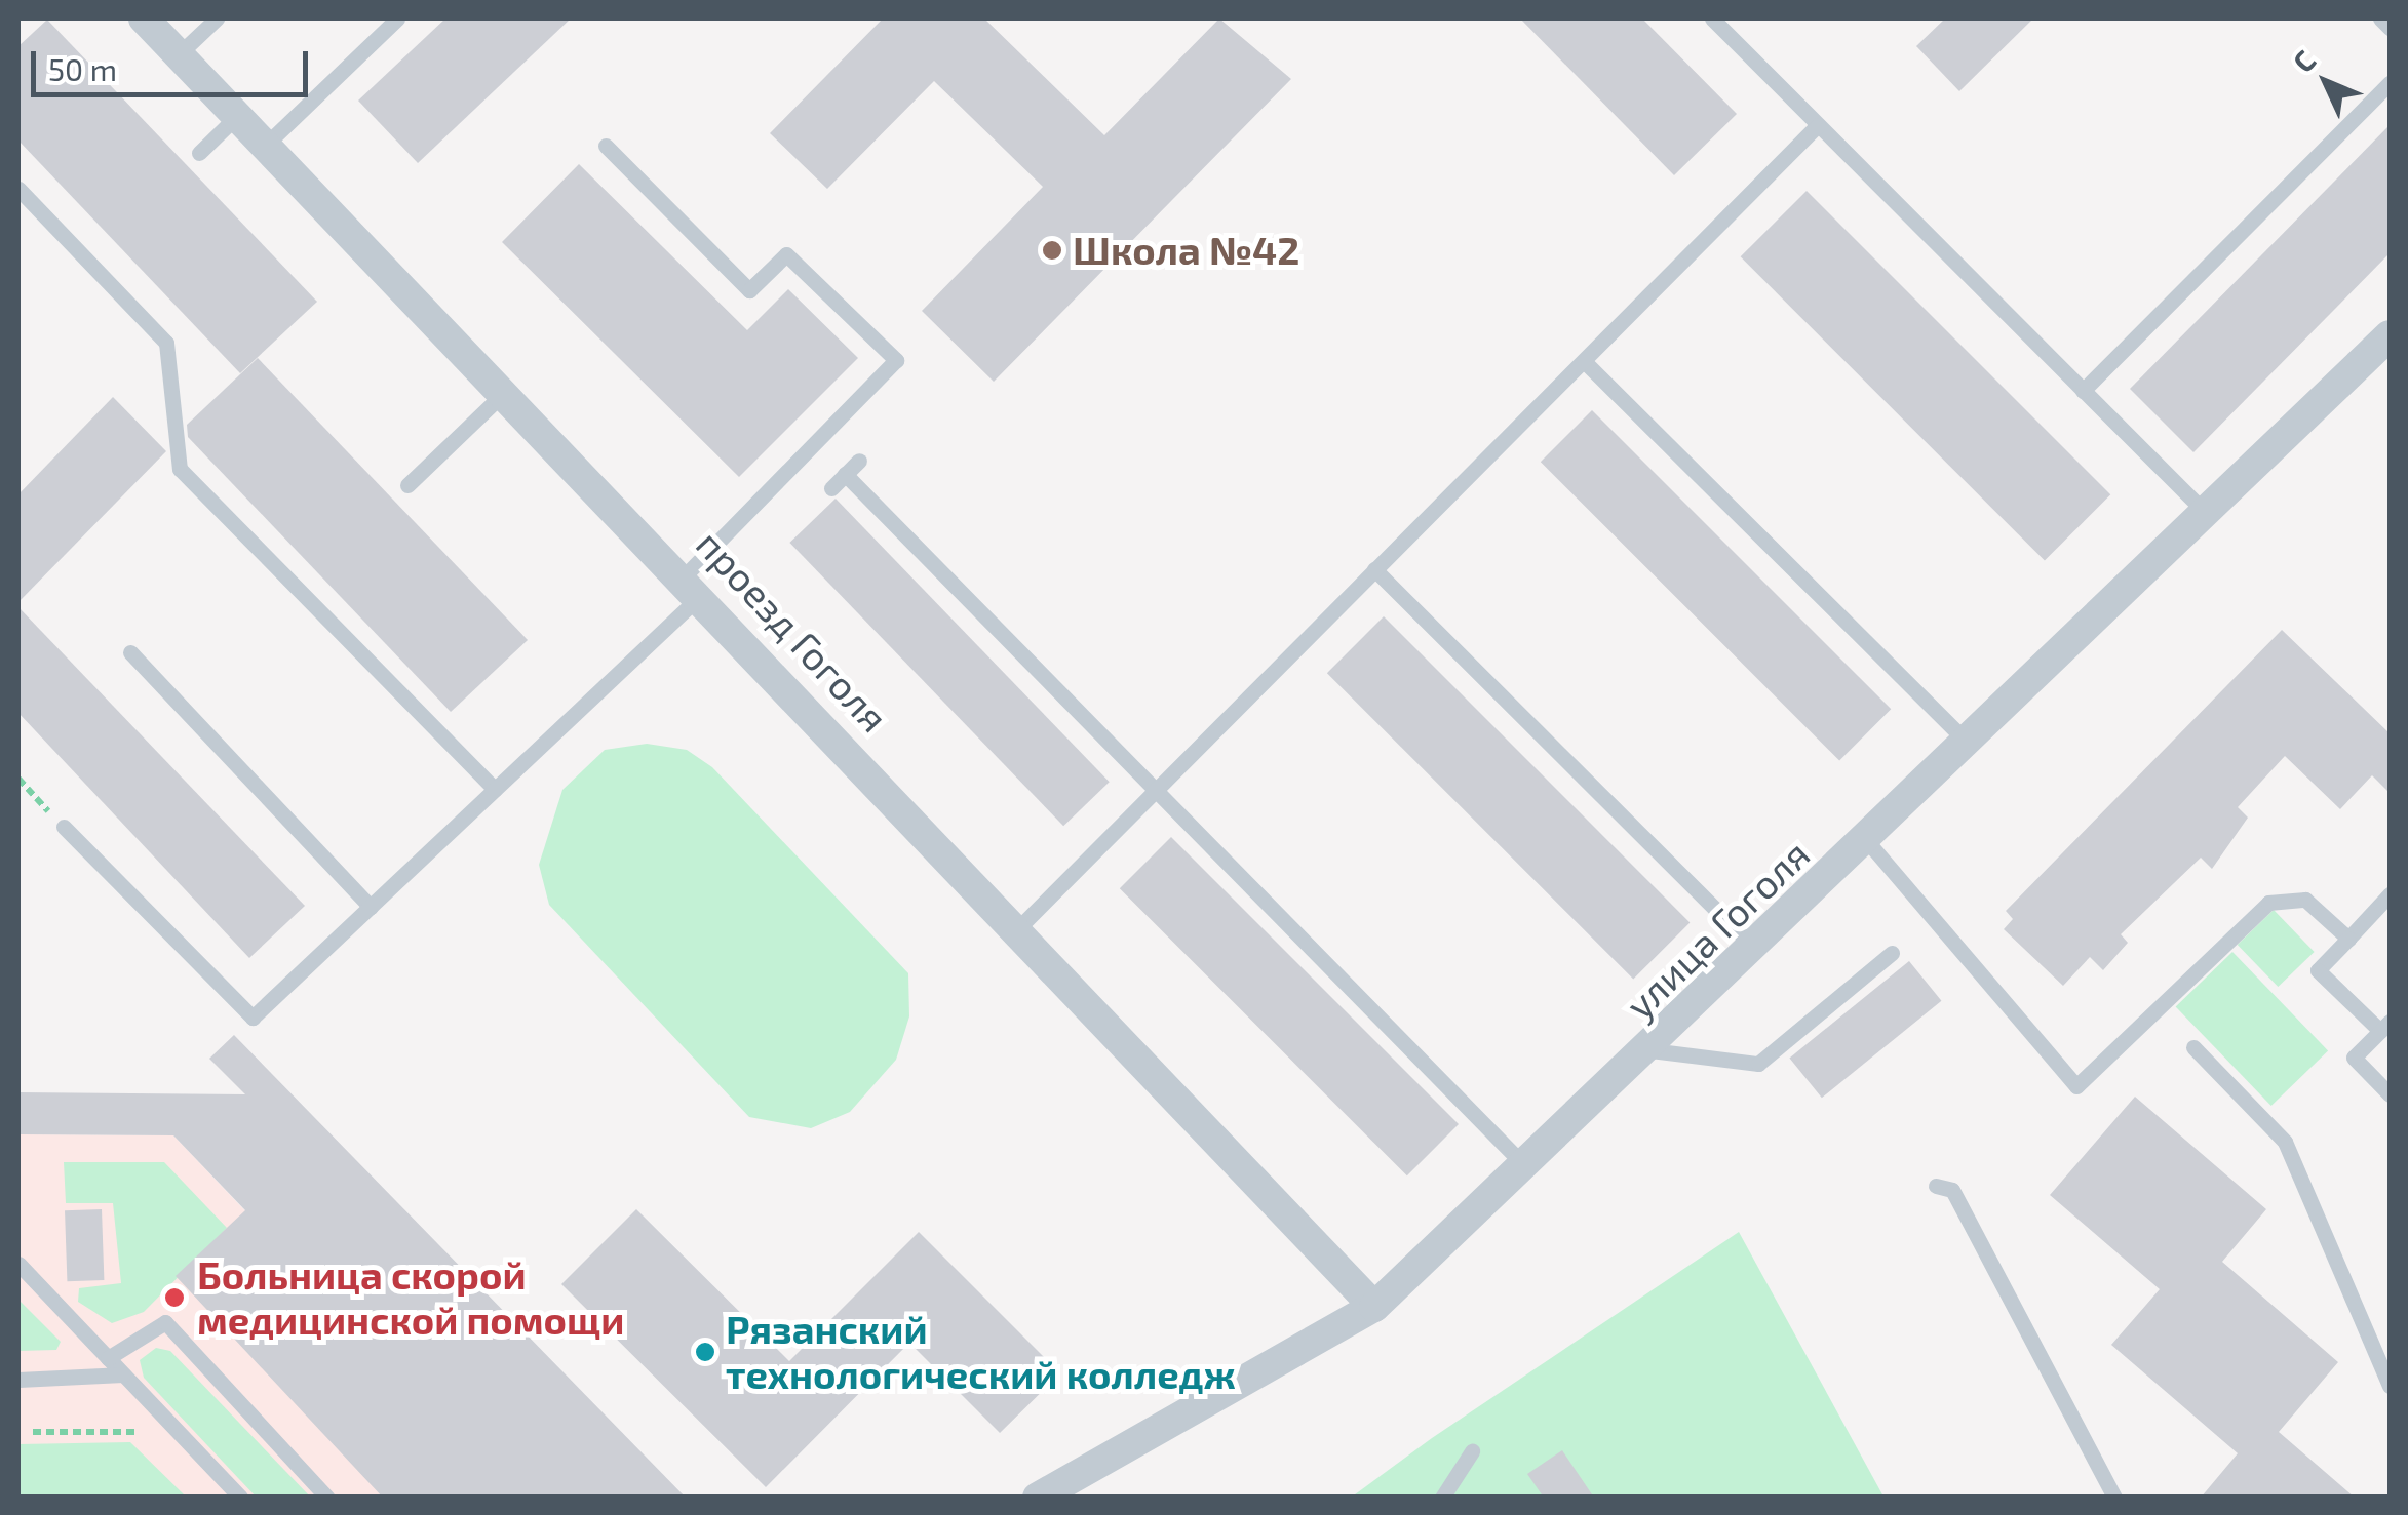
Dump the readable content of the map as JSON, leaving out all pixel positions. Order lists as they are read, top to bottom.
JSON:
{
  "streets": {
    "street": ["проезд Гоголя", "улица Гоголя"]
  },
  "crossings": [
    ["проезд Гоголя", "улица Гоголя"]
  ],
  "places": ["Школа №42", "Больница скорой медицинской помощи", "Рязанский технологический колледж"],
  "scale_bar": "50 m",
  "north": "top left"
}
